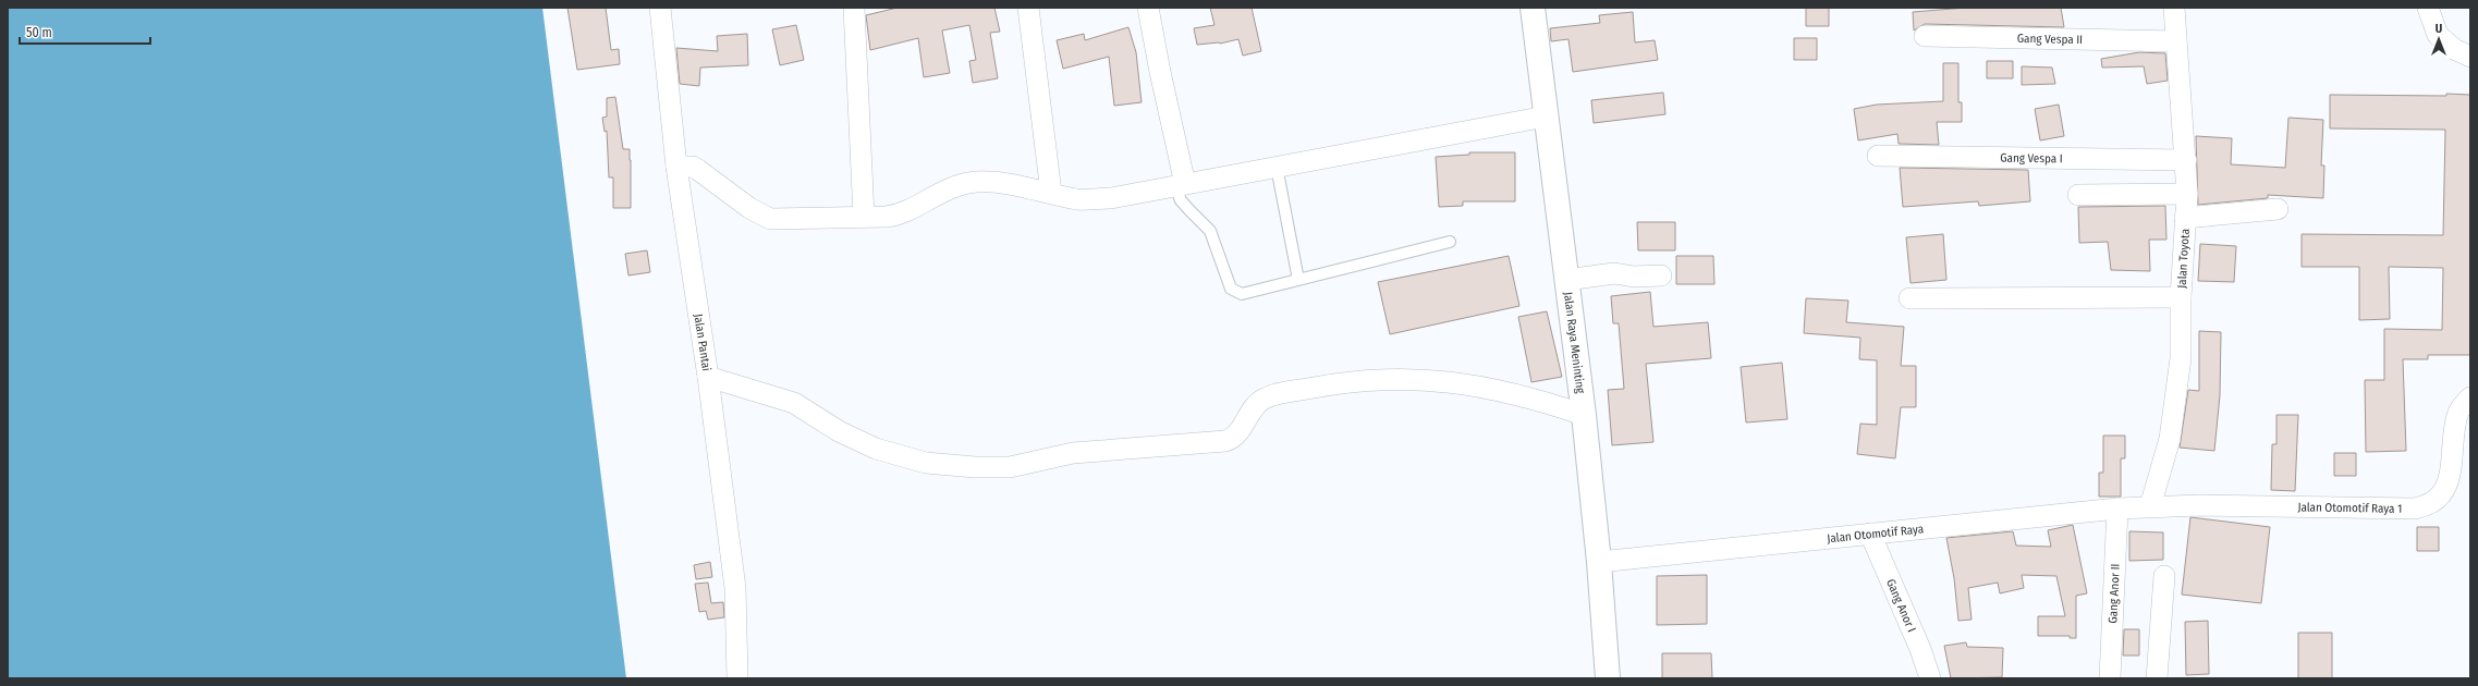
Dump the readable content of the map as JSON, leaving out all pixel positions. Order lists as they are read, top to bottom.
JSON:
{
  "streets": {
    "highway": ["Jalan Raya Meninting"],
    "street": [
      "Gang Vespa II",
      "Gang Vespa I",
      "Jalan Toyota",
      "Jalan Pantai",
      "Jalan Otomotif Raya 1",
      "Jalan Otomotif Raya",
      "Gang Anor II",
      "Gang Anor I"
    ]
  },
  "crossings": [
    ["Gang Vespa II", "Jalan Toyota"],
    ["Gang Vespa I", "Jalan Toyota"],
    ["Jalan Toyota", "Jalan Otomotif Raya 1"],
    ["Jalan Toyota", "Jalan Otomotif Raya"],
    ["Jalan Raya Meninting", "Jalan Otomotif Raya"],
    ["Jalan Otomotif Raya 1", "Jalan Otomotif Raya"],
    ["Jalan Otomotif Raya", "Gang Anor II"],
    ["Jalan Otomotif Raya", "Gang Anor I"]
  ],
  "scale_bar": "50 m",
  "north": "top"
}
